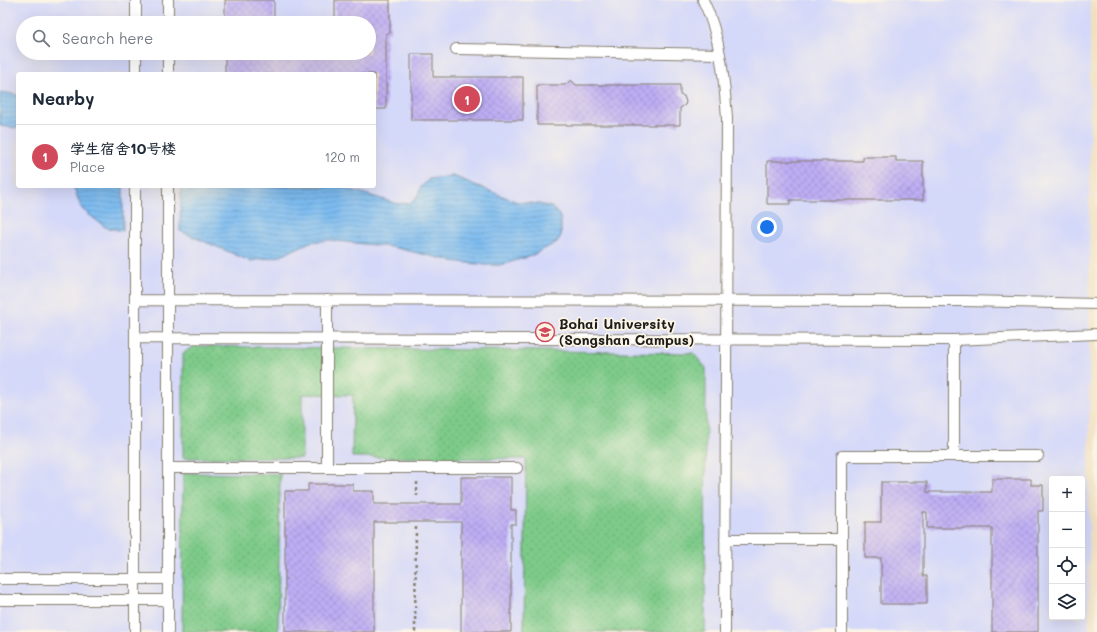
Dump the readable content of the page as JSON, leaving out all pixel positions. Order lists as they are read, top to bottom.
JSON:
{
  "places": {
    "school or university": ["Bohai University (Songshan Campus)"]
  },
  "page": {
    "search": "Search here",
    "heading": "Nearby",
    "pins": "1",
    "list": [
      {
        "mark": "1",
        "name": "学生宿舍10号楼",
        "note": "Place",
        "value": "120 m"
      }
    ],
    "map_buttons": ["+", "−"]
  }
}
